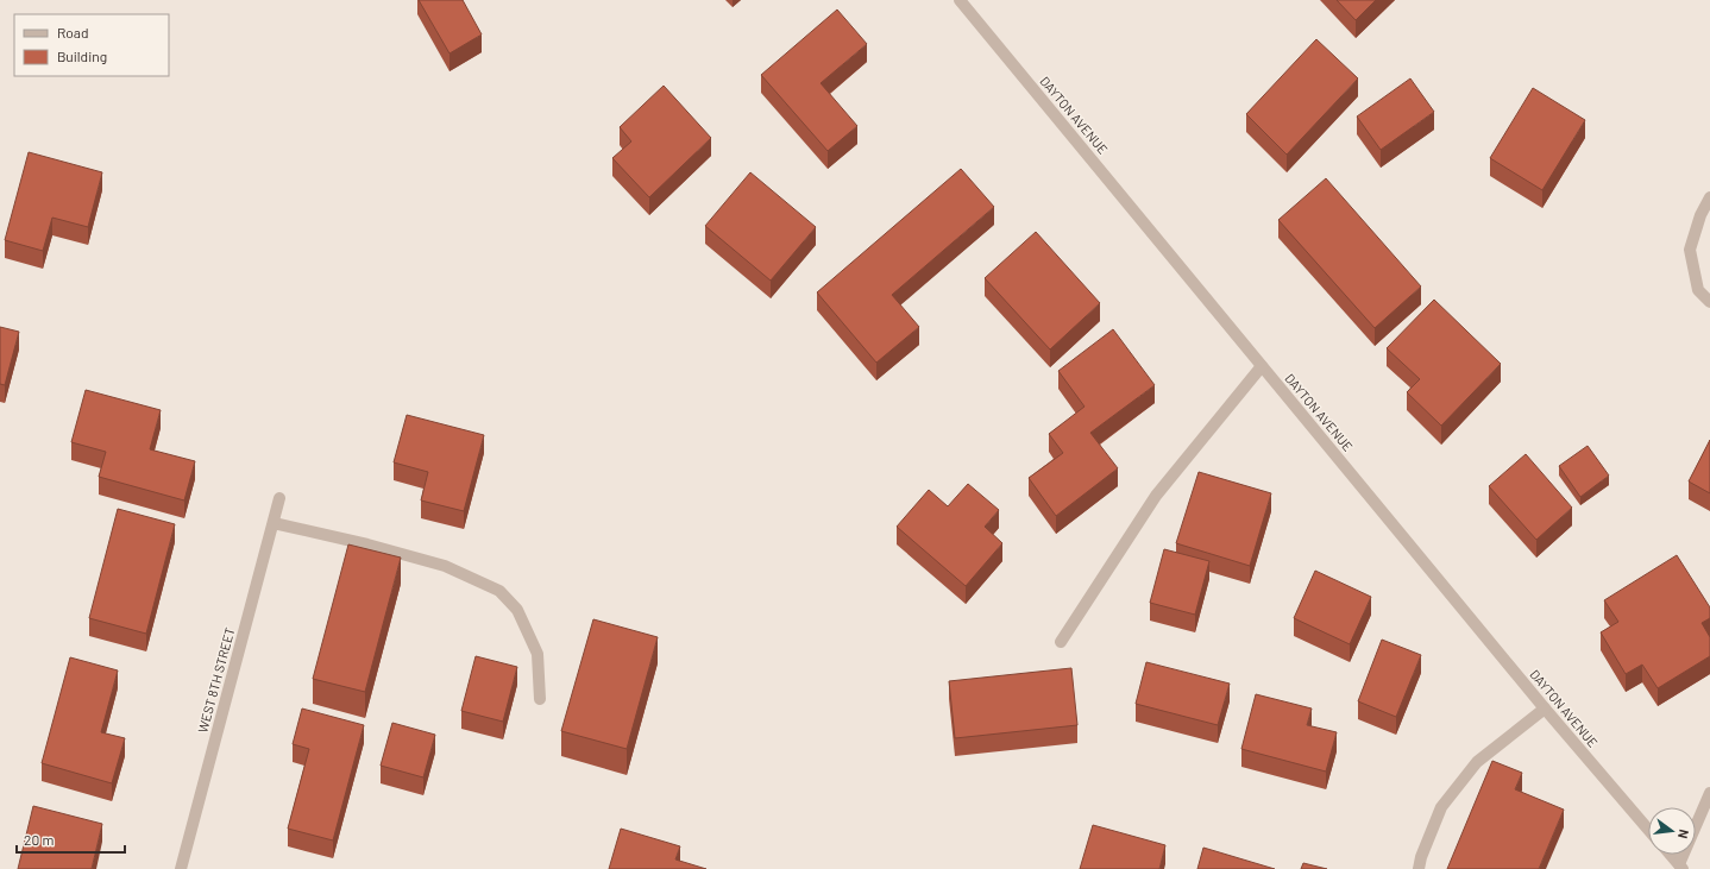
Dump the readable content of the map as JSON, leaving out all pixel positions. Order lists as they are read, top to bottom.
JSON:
{
  "streets": {
    "street": ["DAYTON AVENUE", "WEST 8TH STREET"]
  },
  "legend": ["Road", "Building"],
  "scale_bar": "20 m",
  "north": "right"
}
